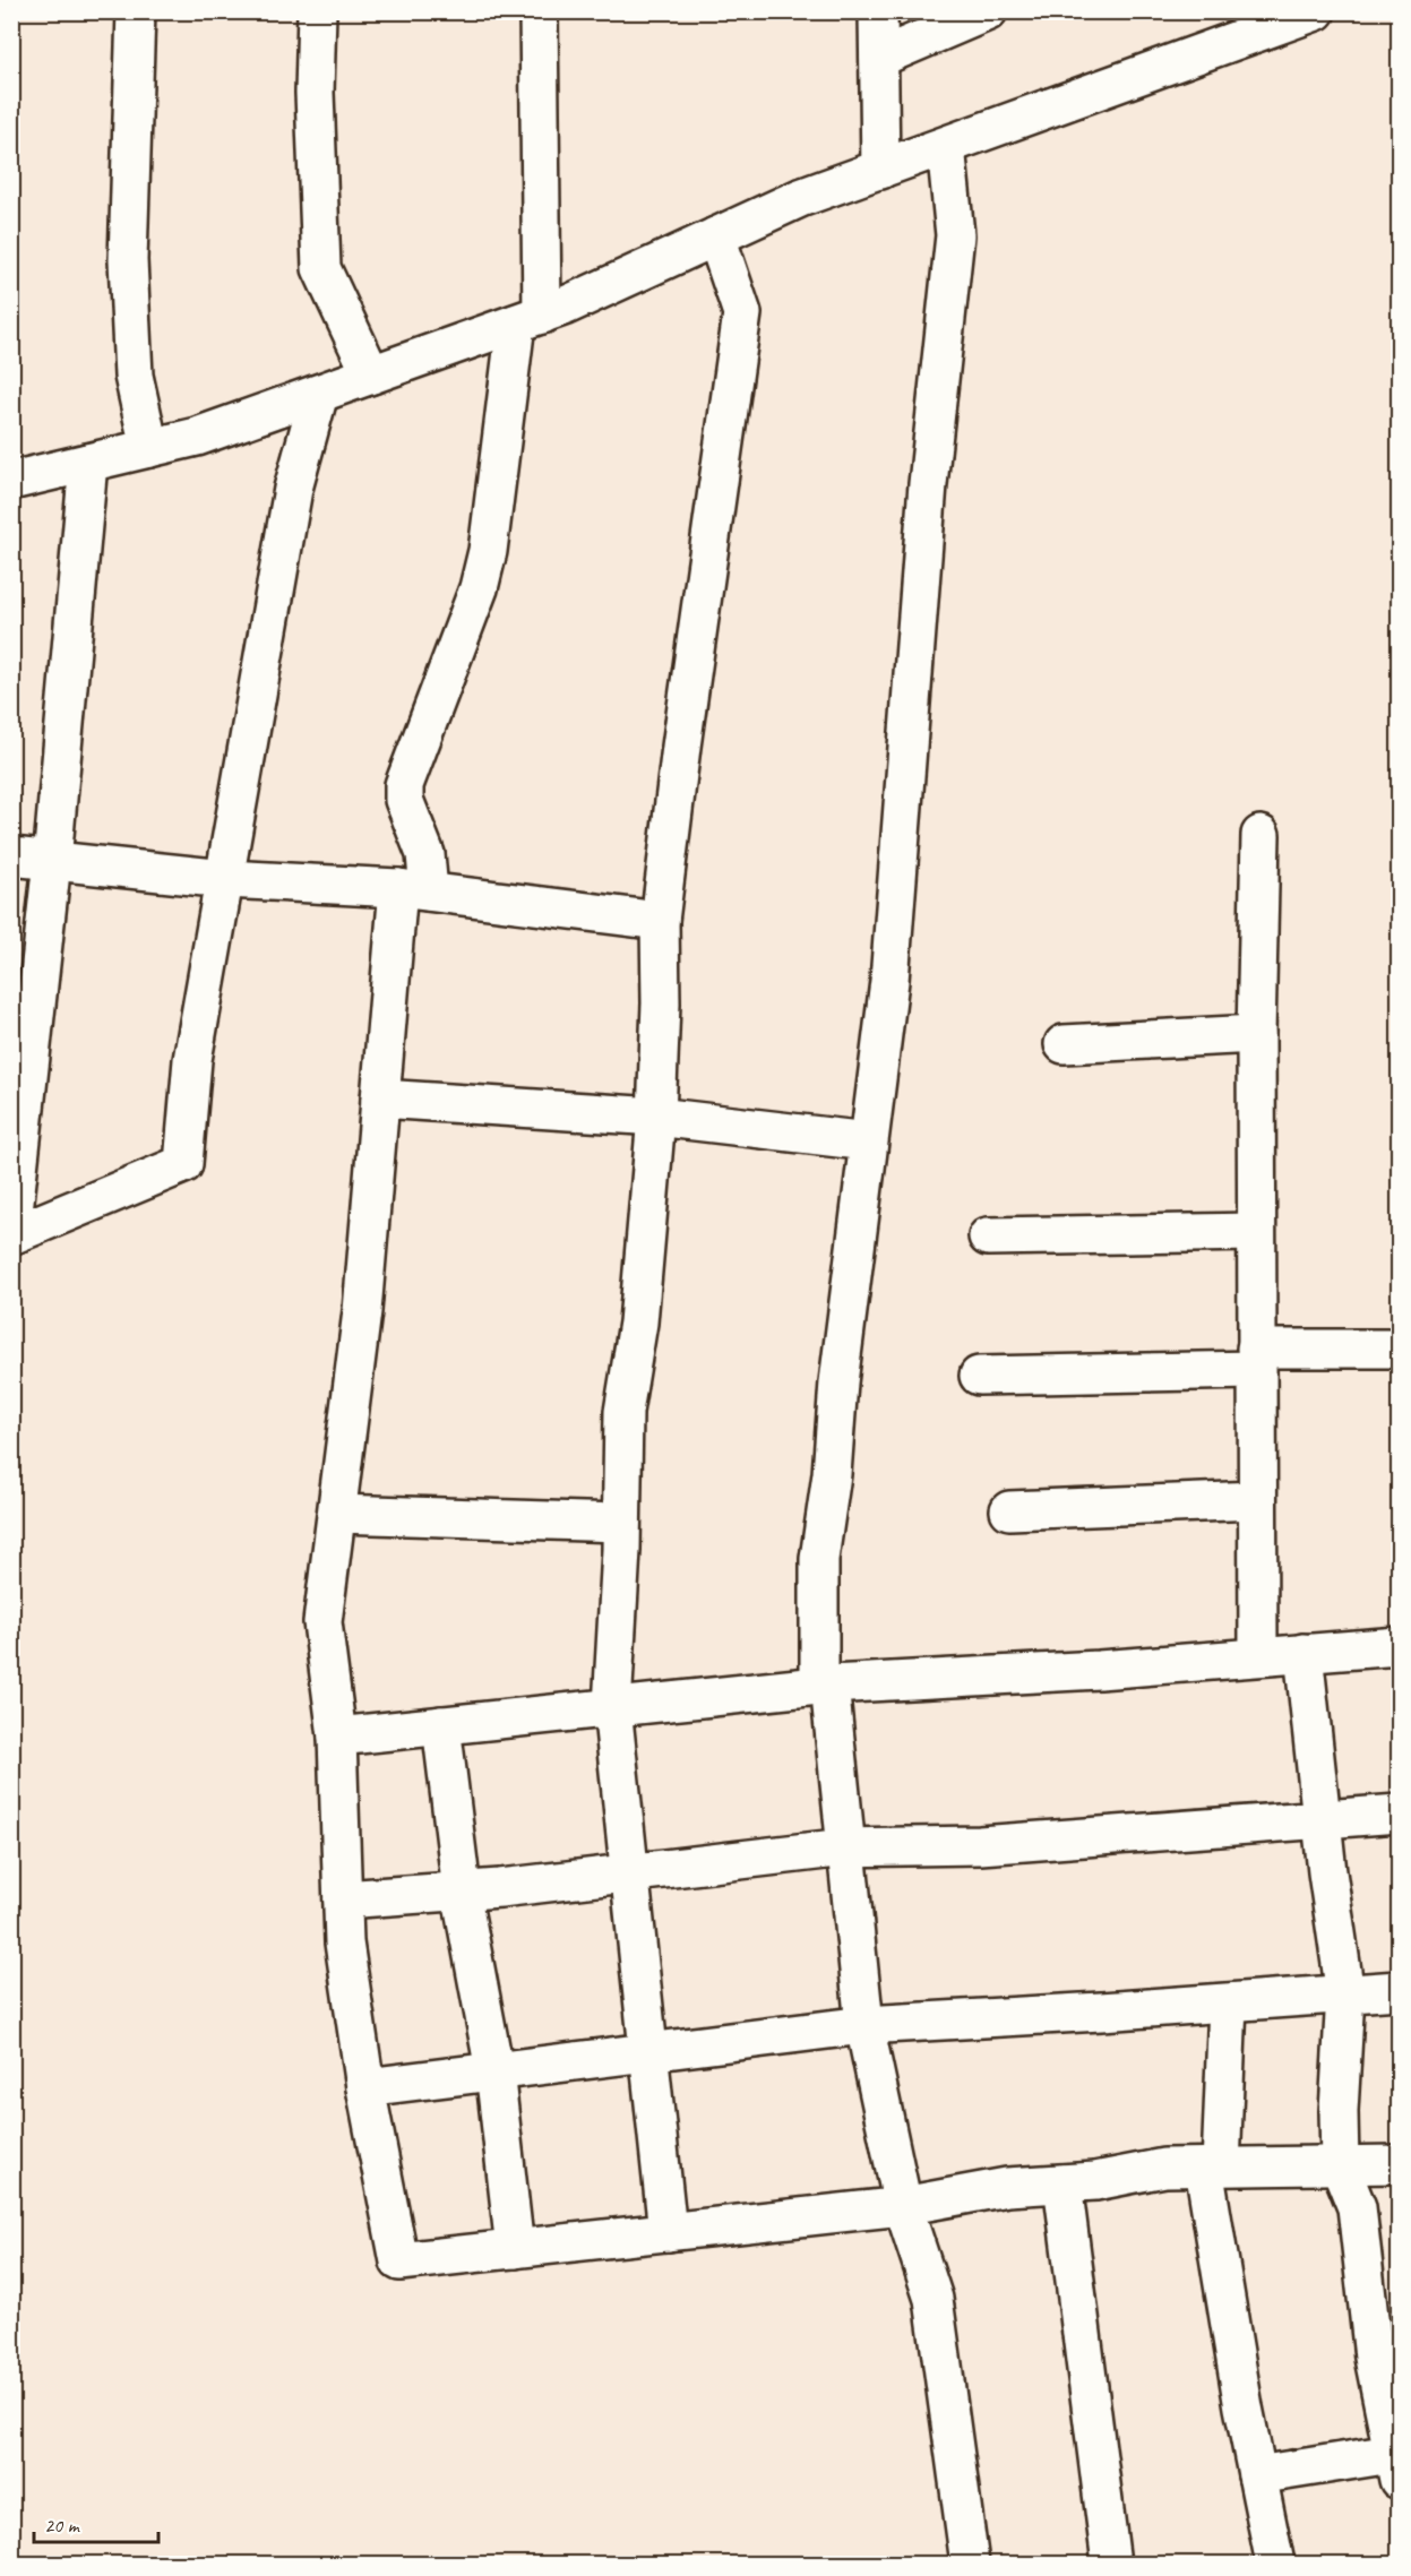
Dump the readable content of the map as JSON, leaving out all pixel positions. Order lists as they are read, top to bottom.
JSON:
{
  "scale_bar": "20 m"
}
